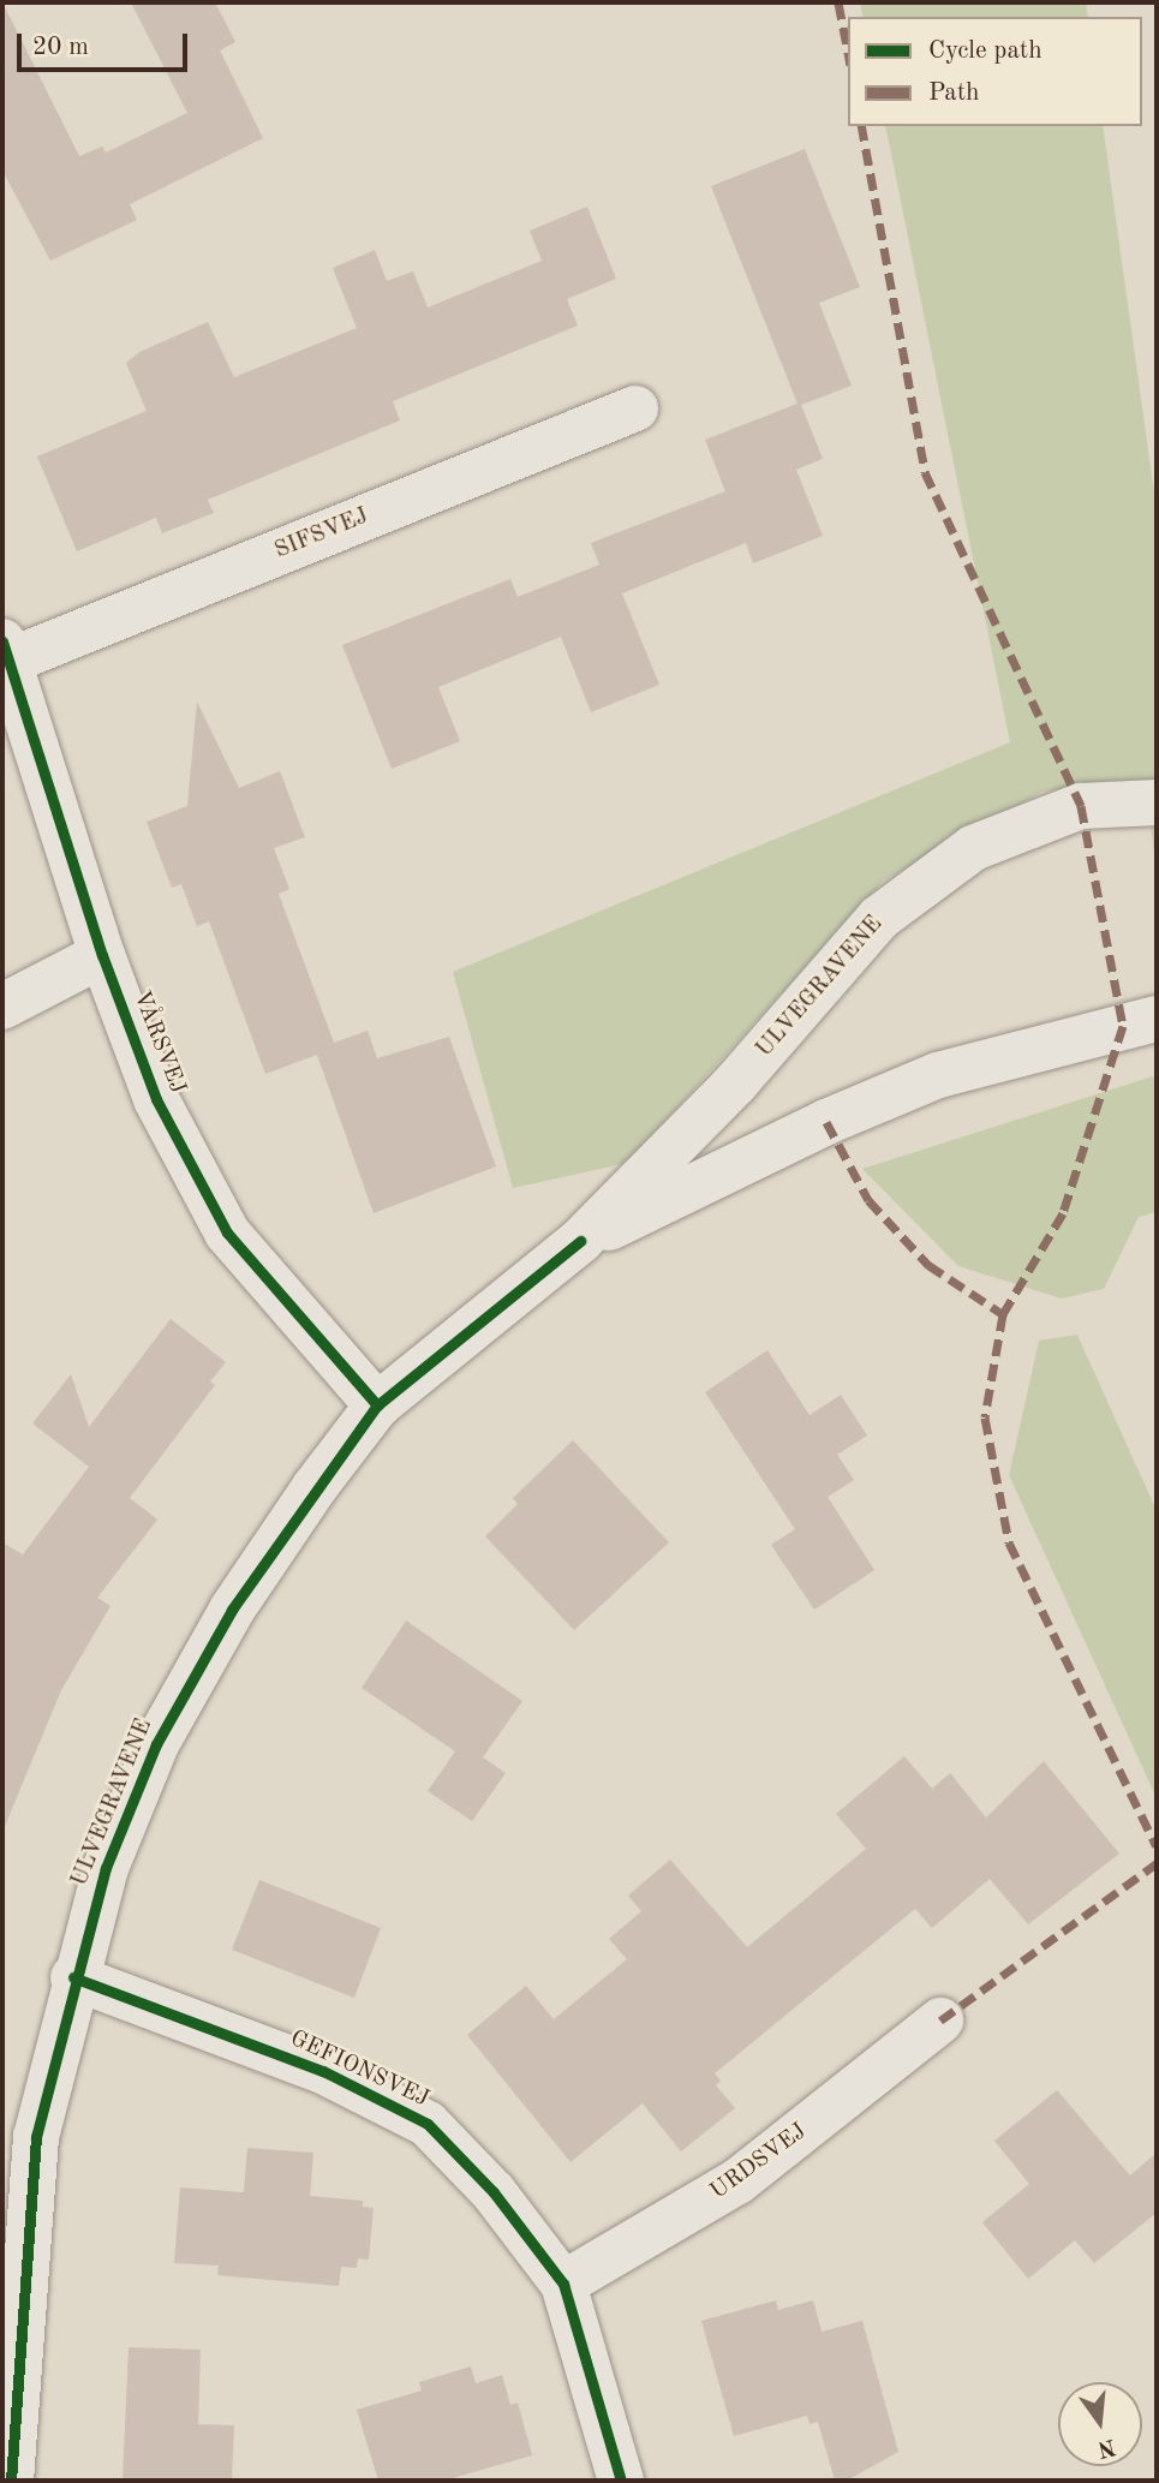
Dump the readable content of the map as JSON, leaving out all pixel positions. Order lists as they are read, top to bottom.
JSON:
{
  "streets": {
    "street": [
      "SIFSVEJ",
      "ULVEGRAVENE",
      "VÅRSVEJ",
      "GEFIONSVEJ",
      "URDSVEJ"
    ]
  },
  "crossings": [
    ["SIFSVEJ", "VÅRSVEJ"],
    ["ULVEGRAVENE", "VÅRSVEJ"],
    ["ULVEGRAVENE", "GEFIONSVEJ"],
    ["GEFIONSVEJ", "URDSVEJ"]
  ],
  "legend": ["Cycle path", "Path"],
  "scale_bar": "20 m",
  "north": "bottom"
}
